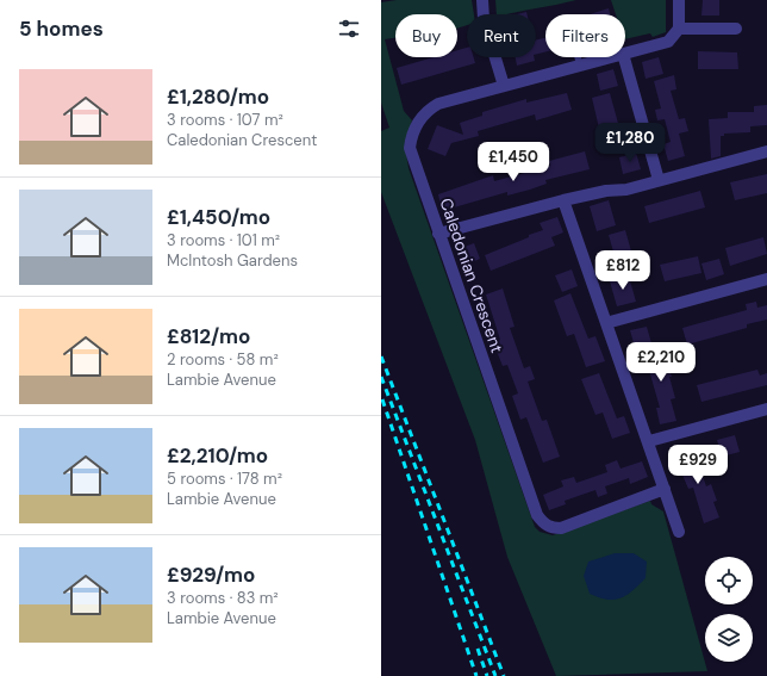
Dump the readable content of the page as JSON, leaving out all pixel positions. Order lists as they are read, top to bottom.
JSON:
{
  "streets": {
    "street": ["Caledonian Crescent"]
  },
  "page": {
    "heading": "5 homes",
    "chip": ["Buy", "Rent", "Filters"],
    "list": [
      {
        "name": "£1,280/mo",
        "note": "3 rooms · 107 m² · Caledonian Crescent"
      },
      {
        "name": "£1,450/mo",
        "note": "3 rooms · 101 m² · McIntosh Gardens"
      },
      {
        "name": "£812/mo",
        "note": "2 rooms · 58 m² · Lambie Avenue"
      },
      {
        "name": "£2,210/mo",
        "note": "5 rooms · 178 m² · Lambie Avenue"
      },
      {
        "name": "£929/mo",
        "note": "3 rooms · 83 m² · Lambie Avenue"
      }
    ],
    "price": [
      "£1,280",
      "£1,450",
      "£812",
      "£2,210",
      "£929"
    ]
  }
}
